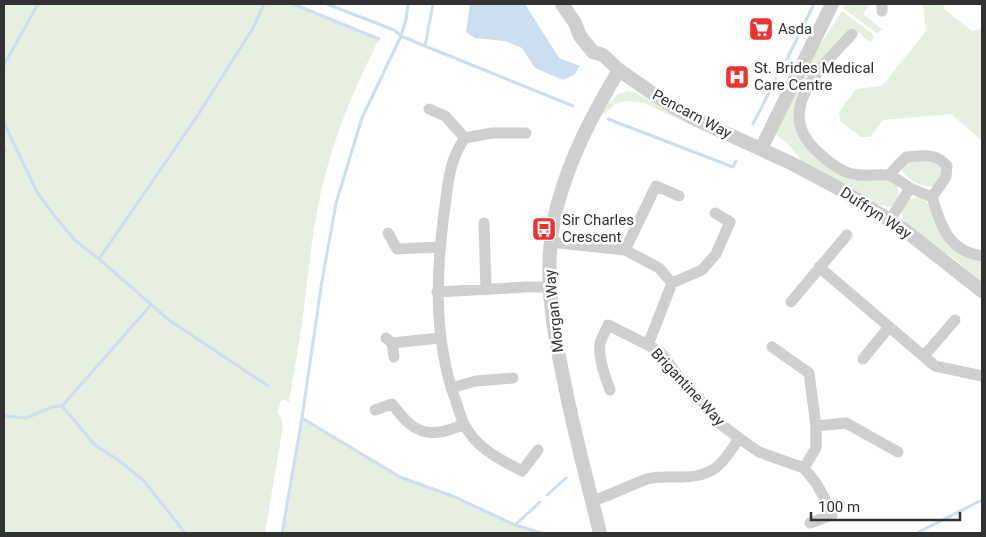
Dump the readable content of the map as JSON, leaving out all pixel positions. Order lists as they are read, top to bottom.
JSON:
{
  "streets": {
    "street": [
      "Pencarn Way",
      "Duffryn Way",
      "Morgan Way",
      "Brigantine Way"
    ]
  },
  "crossings": [
    ["Pencarn Way", "Duffryn Way"],
    ["Pencarn Way", "Morgan Way"]
  ],
  "places": {
    "supermarket": ["Asda"],
    "hospital": ["St. Brides Medical Care Centre"],
    "bus stop": ["Sir Charles Crescent"]
  },
  "scale_bar": "100 m"
}
